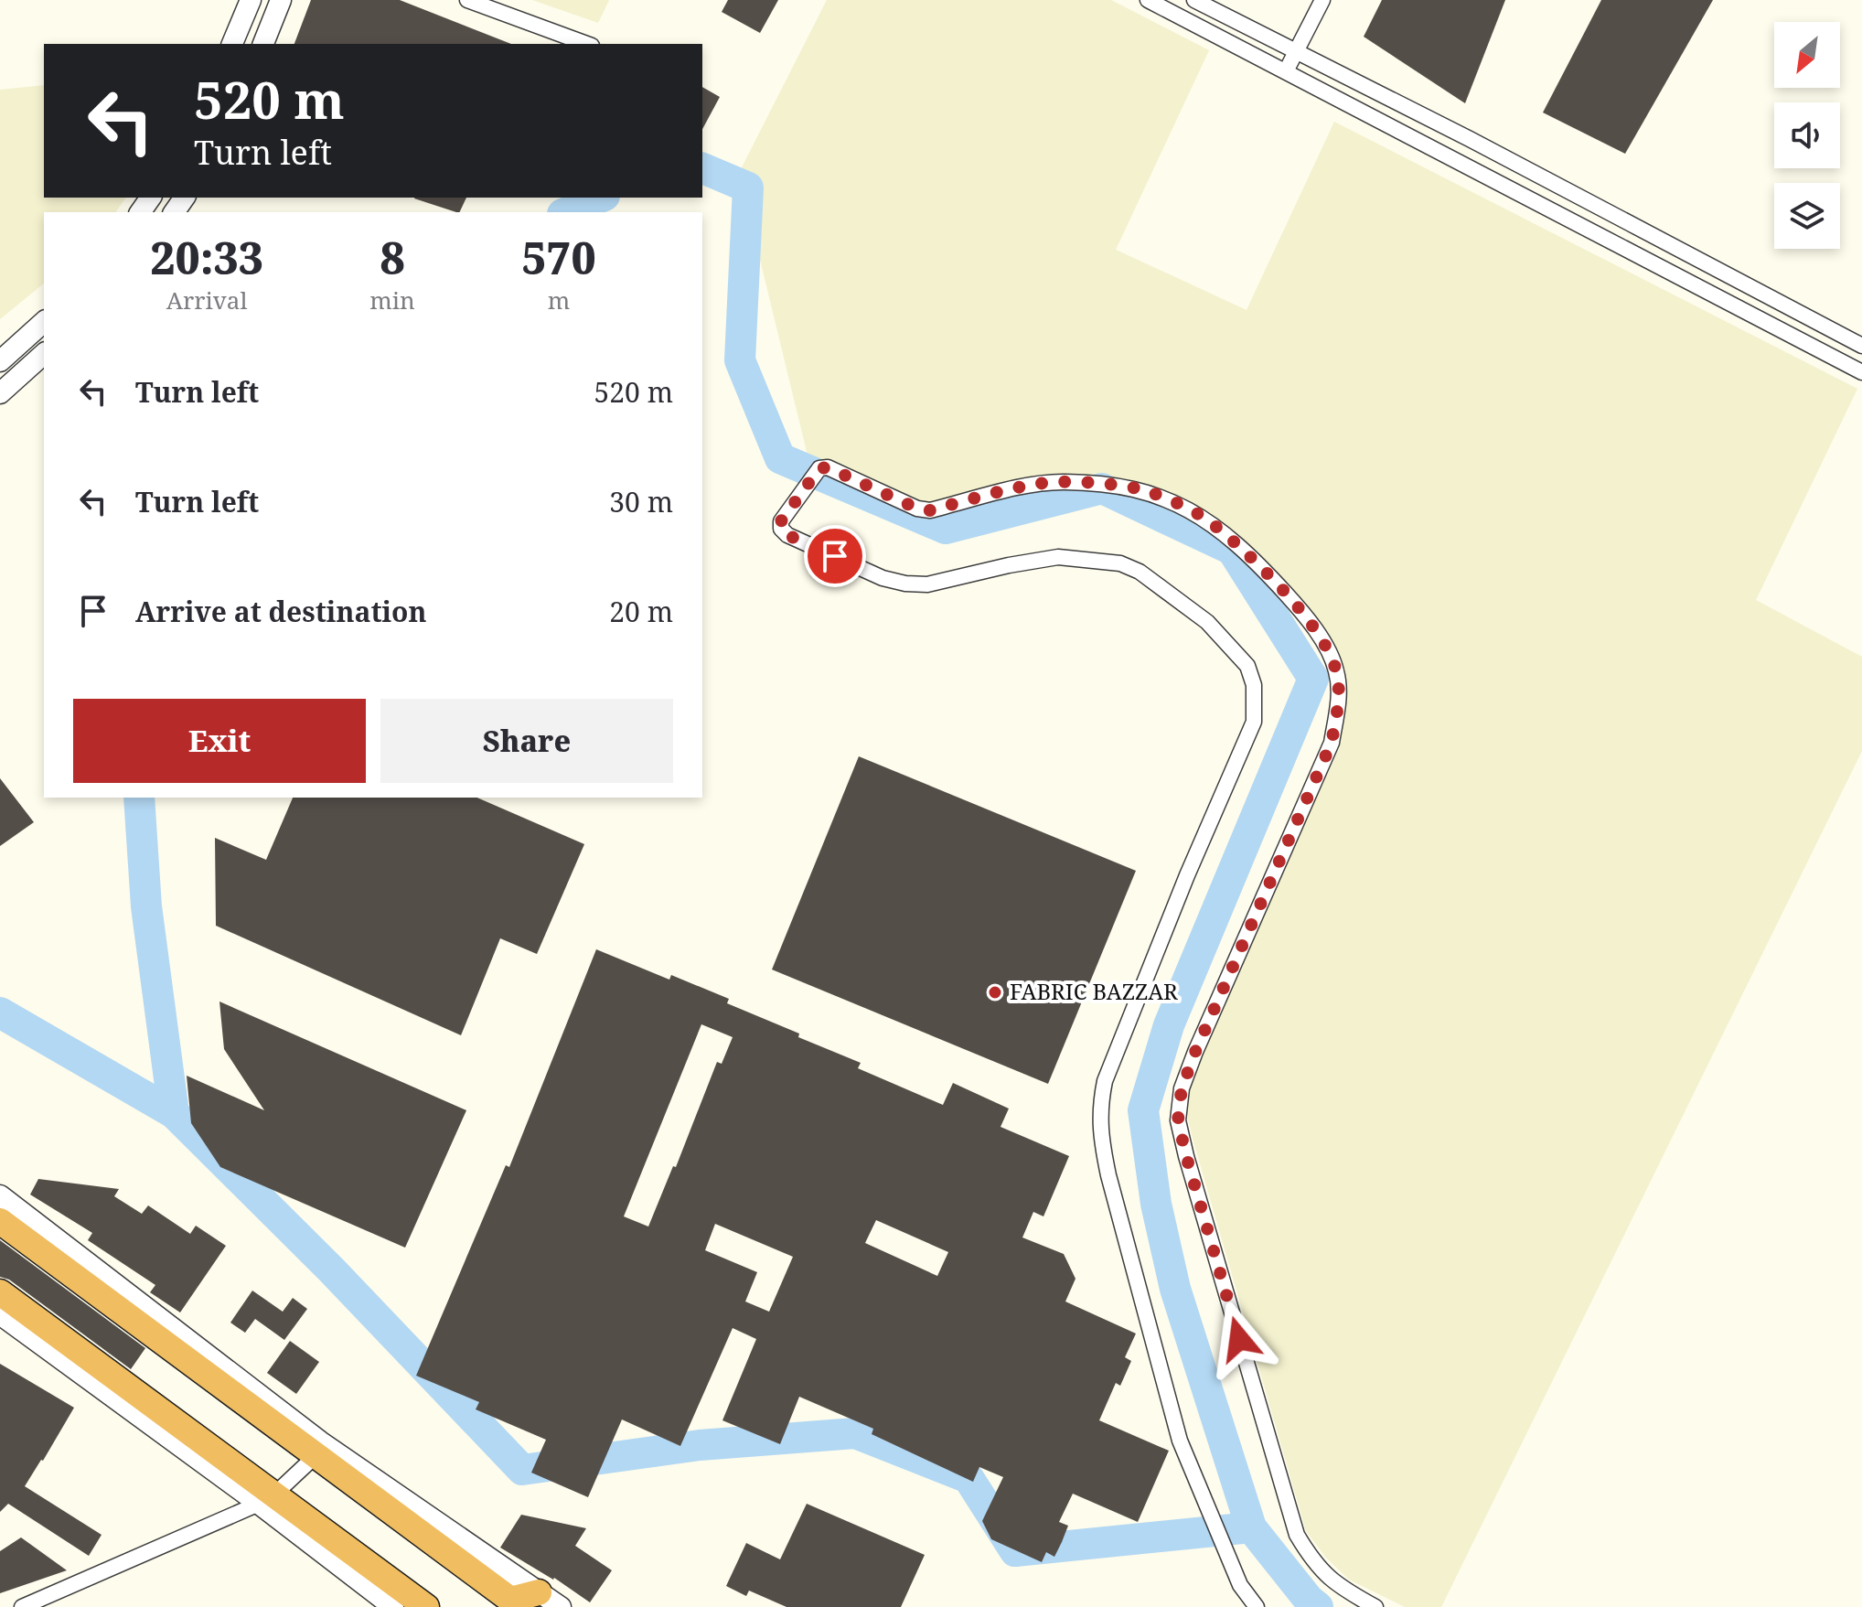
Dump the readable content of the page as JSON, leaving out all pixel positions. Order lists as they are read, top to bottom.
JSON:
{
  "places": ["FABRIC BAZZAR"],
  "north": "bottom left",
  "page": {
    "turn": ["520 m", "Turn left"],
    "eta": [
      "20:33",
      "Arrival",
      "8",
      "min",
      "570",
      "m"
    ],
    "list": [
      {
        "name": "Turn left",
        "value": "520 m"
      },
      {
        "name": "Turn left",
        "value": "30 m"
      },
      {
        "name": "Arrive at destination",
        "value": "20 m"
      }
    ],
    "buttons": ["Exit", "Share"]
  }
}
